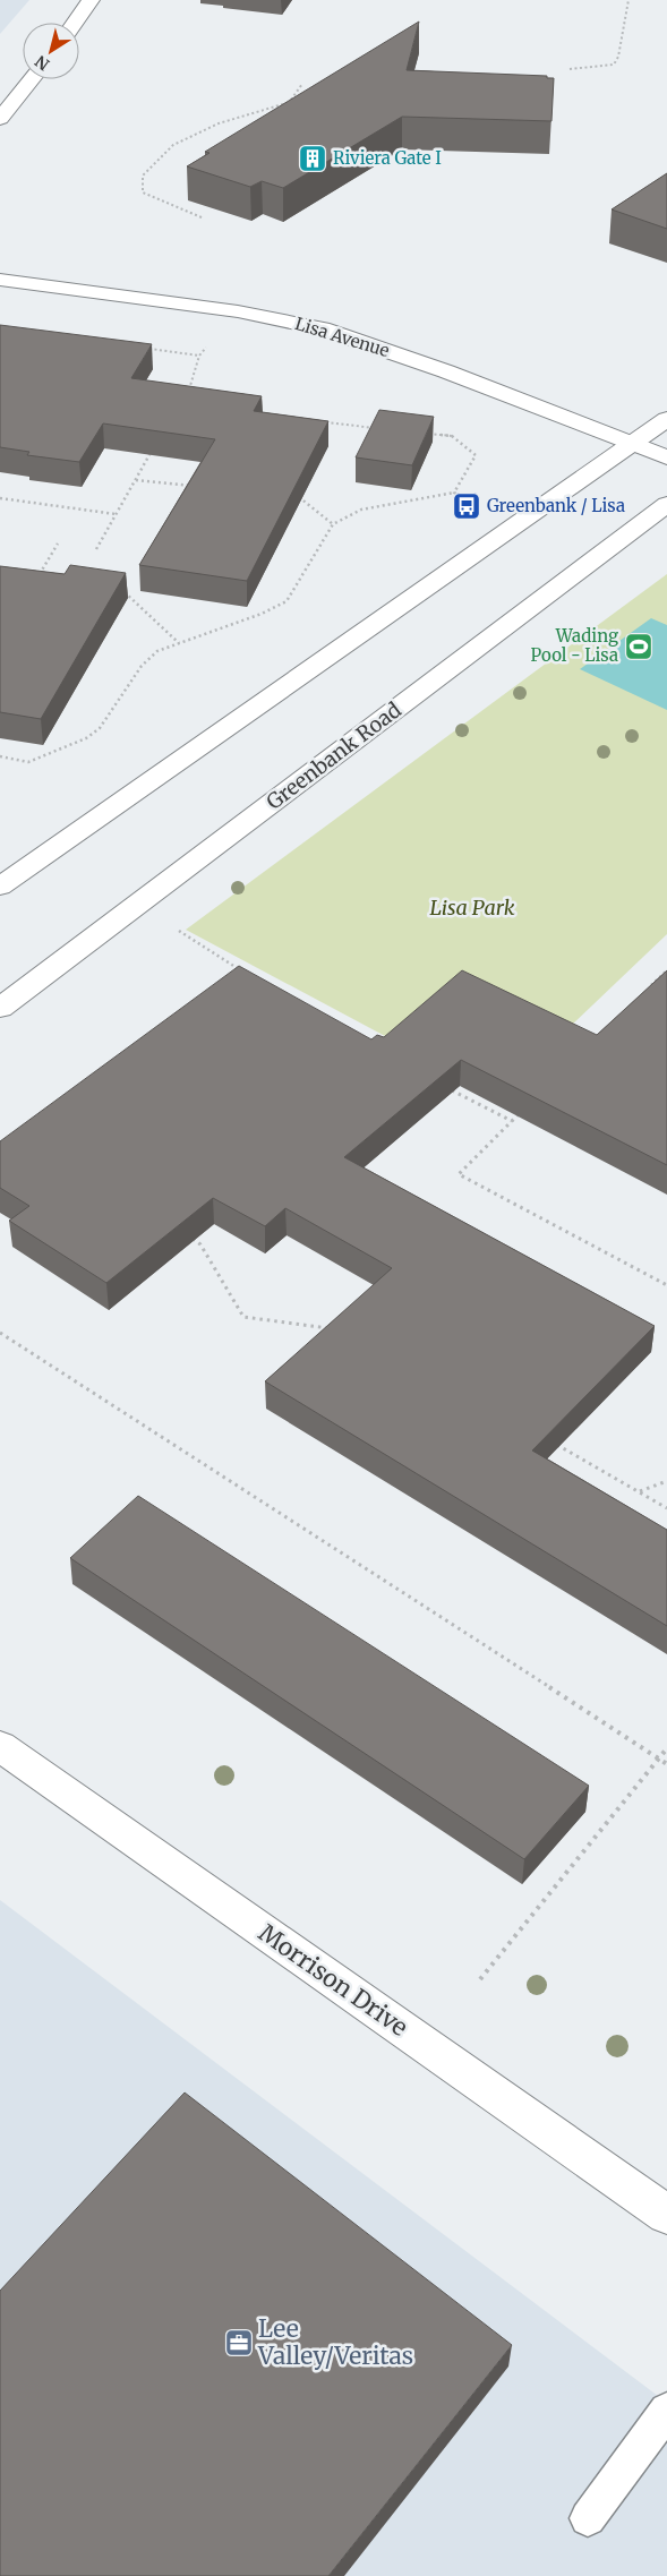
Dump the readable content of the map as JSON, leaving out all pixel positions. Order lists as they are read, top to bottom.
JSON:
{
  "streets": {
    "main road": ["Lisa Avenue", "Greenbank Road", "Morrison Drive"]
  },
  "parks": ["Lisa Park"],
  "places": {
    "building": ["Riviera Gate I"],
    "bus stop": ["Greenbank / Lisa"],
    "sports": ["Wading Pool - Lisa"],
    "office": ["Lee Valley/Veritas"]
  },
  "north": "bottom left"
}
